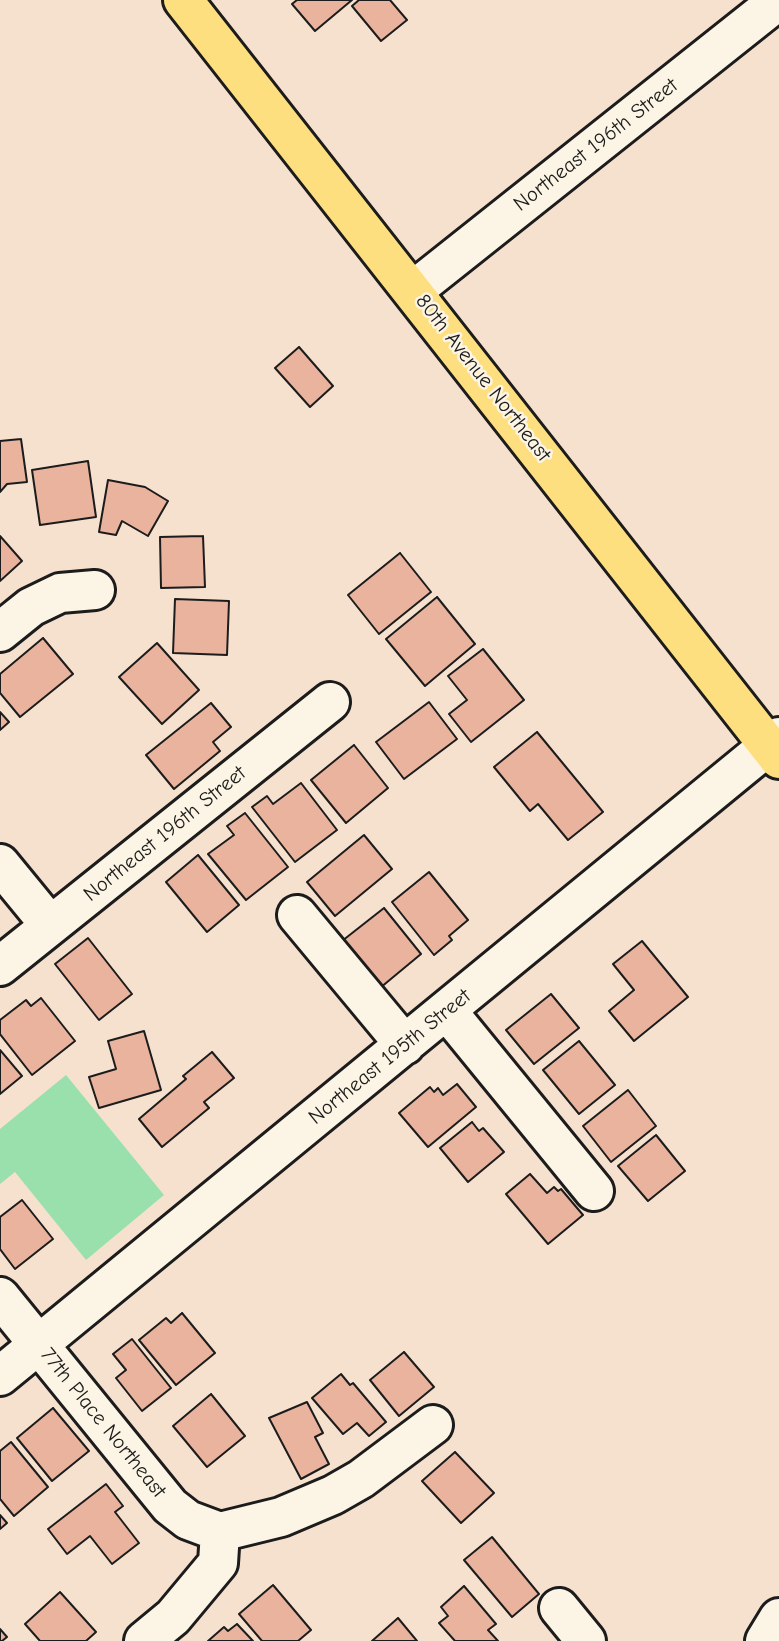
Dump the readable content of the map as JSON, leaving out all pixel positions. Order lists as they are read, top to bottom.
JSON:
{
  "streets": {
    "main road": ["80th Avenue Northeast"],
    "street": ["Northeast 196th Street", "Northeast 195th Street", "77th Place Northeast"]
  },
  "crossings": [
    ["Northeast 196th Street", "80th Avenue Northeast"],
    ["80th Avenue Northeast", "Northeast 195th Street"],
    ["Northeast 195th Street", "77th Place Northeast"]
  ]
}
